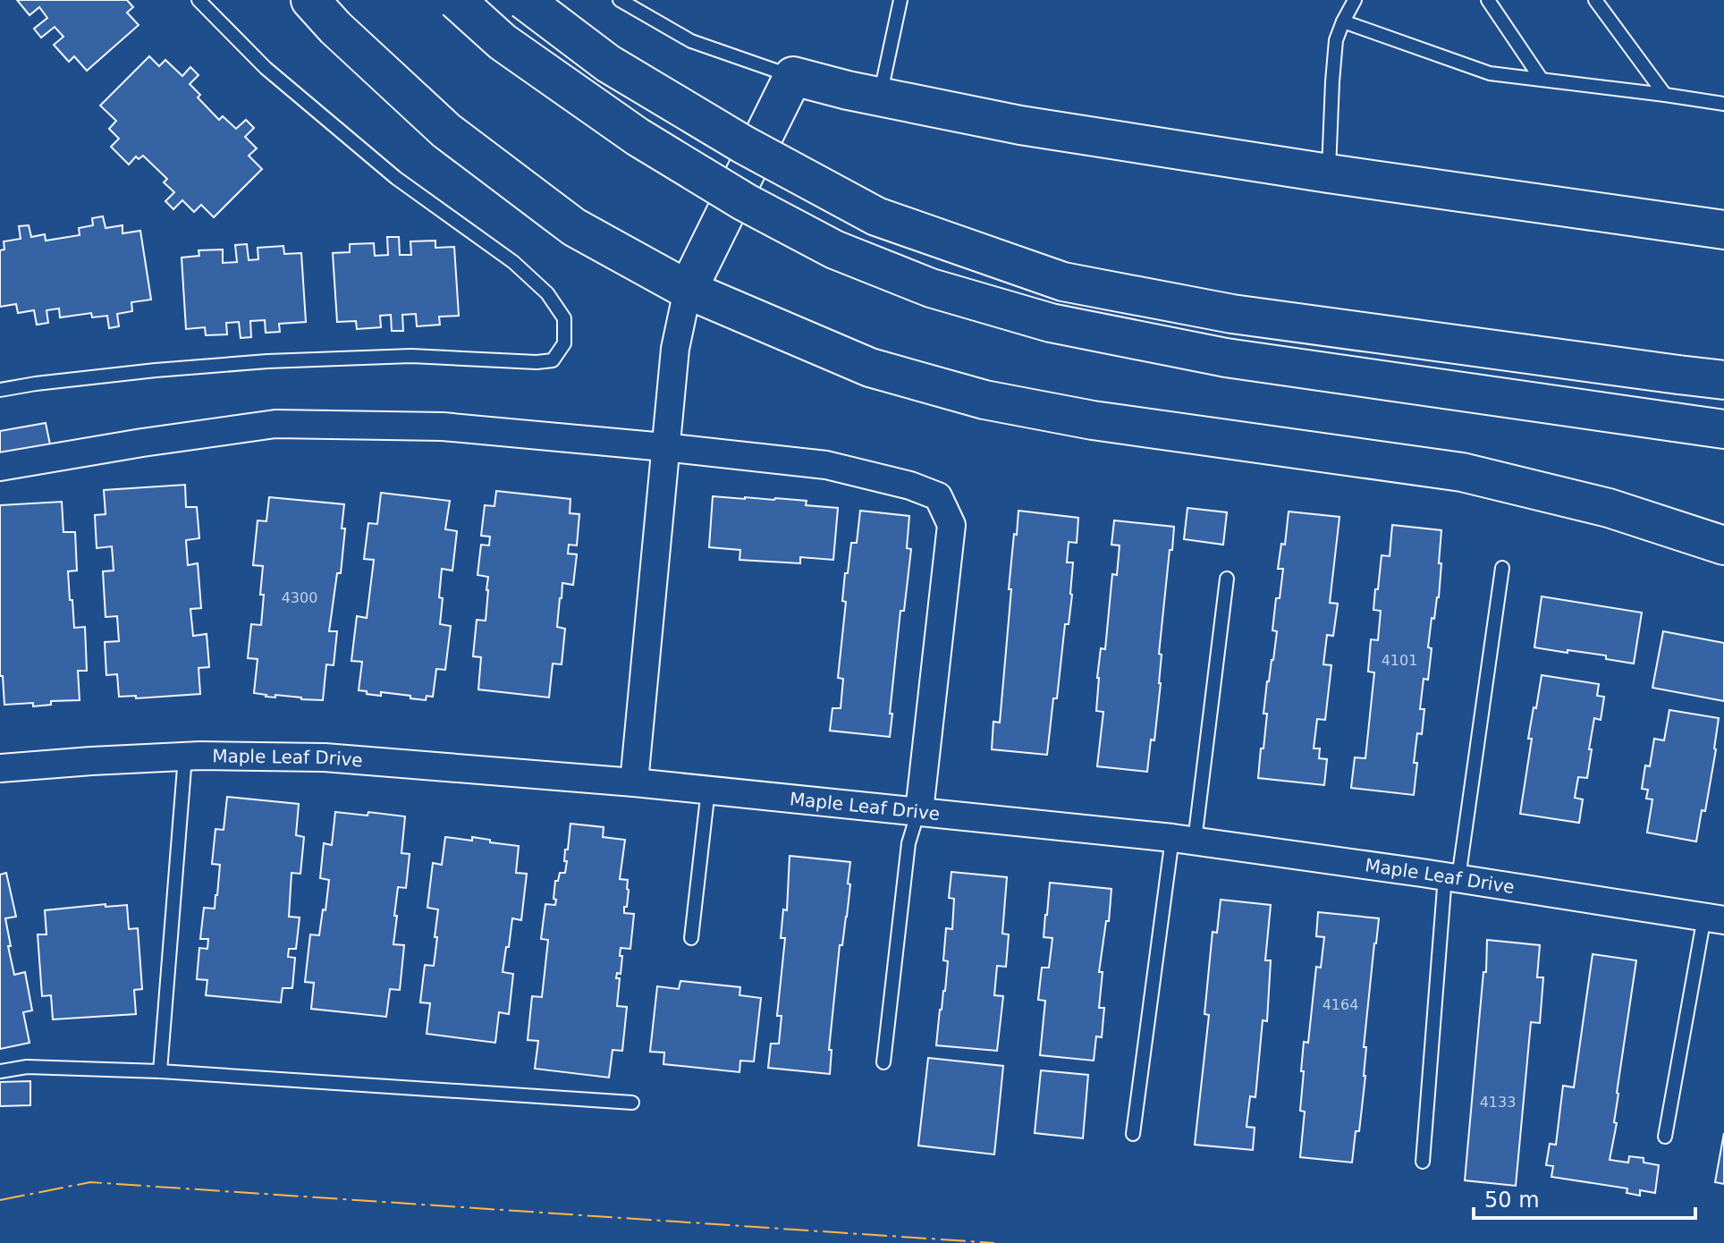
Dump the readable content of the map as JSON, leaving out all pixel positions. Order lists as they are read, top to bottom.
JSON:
{
  "streets": {
    "street": ["Maple Leaf Drive"]
  },
  "house_numbers": [
    "4300",
    "4101",
    "4164",
    "4133"
  ],
  "scale_bar": "50 m"
}
